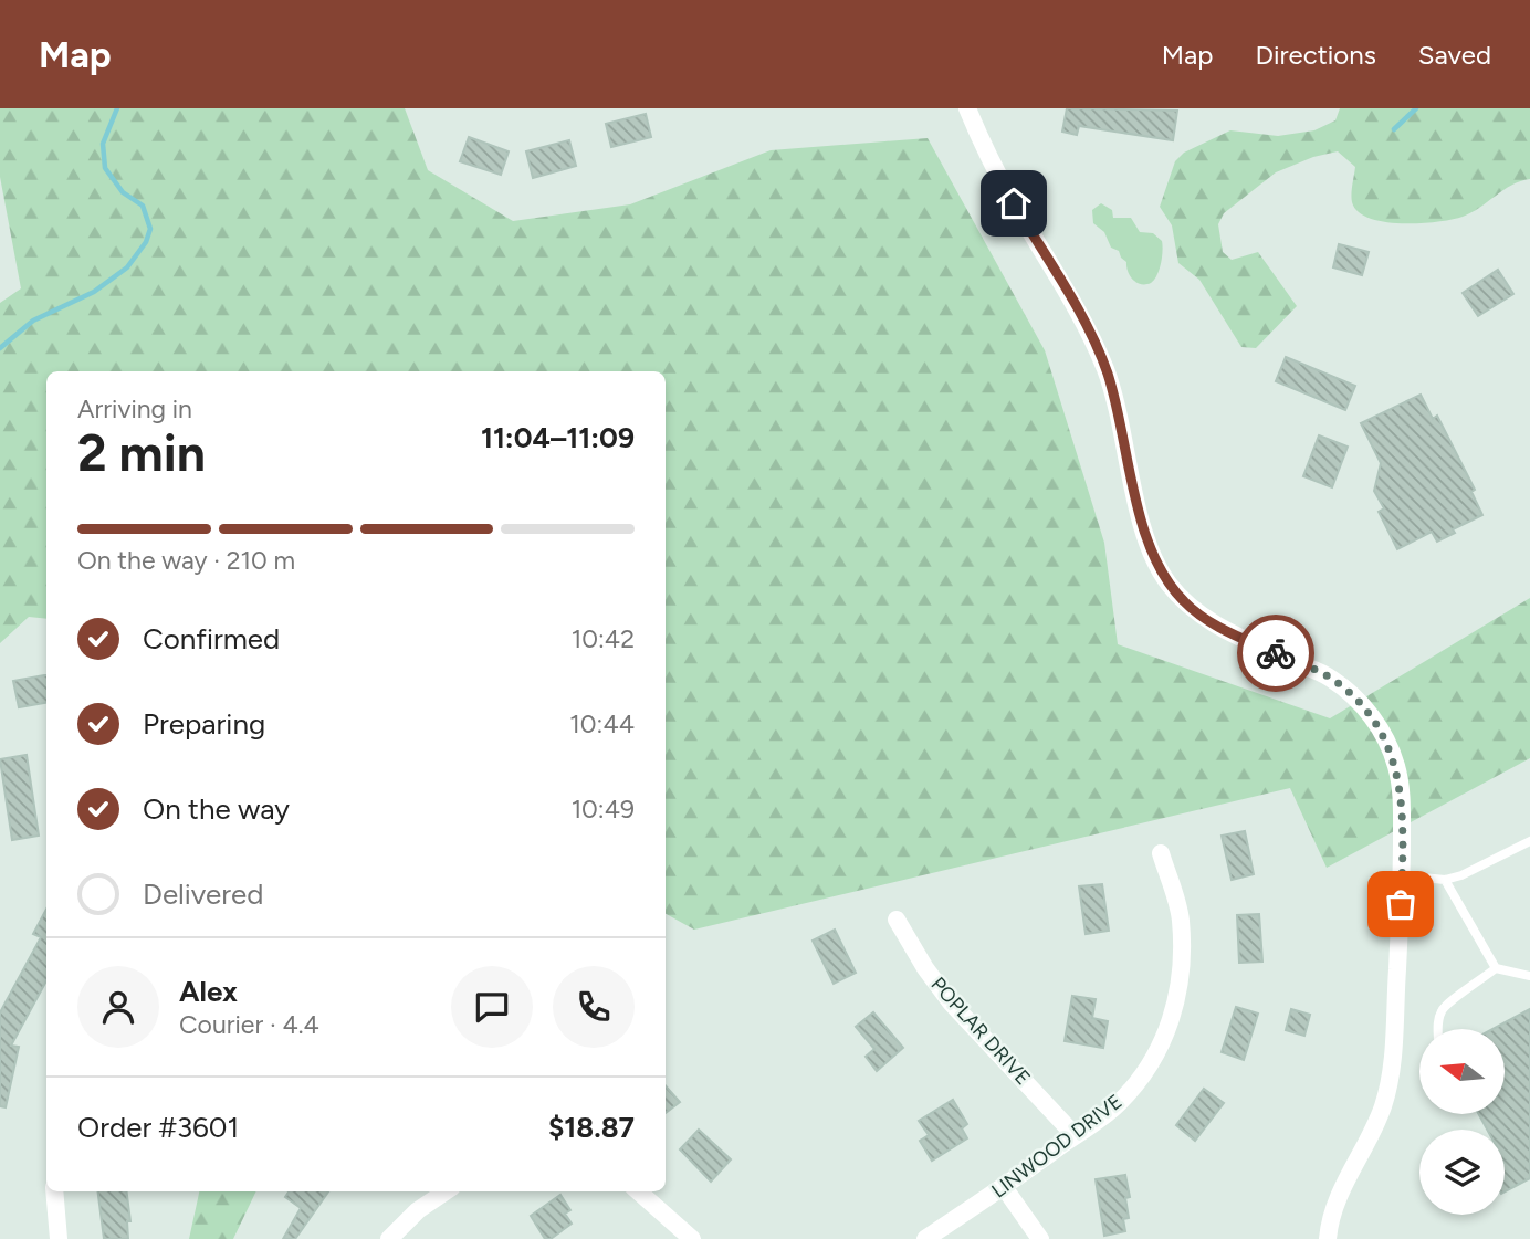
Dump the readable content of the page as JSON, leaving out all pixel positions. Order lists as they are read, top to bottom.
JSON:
{
  "streets": {
    "street": ["POPLAR DRIVE", "LINWOOD DRIVE"]
  },
  "crossings": [
    ["POPLAR DRIVE", "LINWOOD DRIVE"]
  ],
  "north": "left",
  "page": {
    "header": "Map",
    "nav": ["Map", "Directions", "Saved"],
    "heading": ["2 min", "Arriving in", "11:04–11:09"],
    "panel": [
      "Alex",
      "Courier · 4.4",
      "Order #3601",
      "$18.87"
    ],
    "bar": "On the way · 210 m",
    "list": [
      ["Confirmed", "10:42"],
      ["Preparing", "10:44"],
      ["On the way", "10:49"],
      "Delivered"
    ]
  }
}
